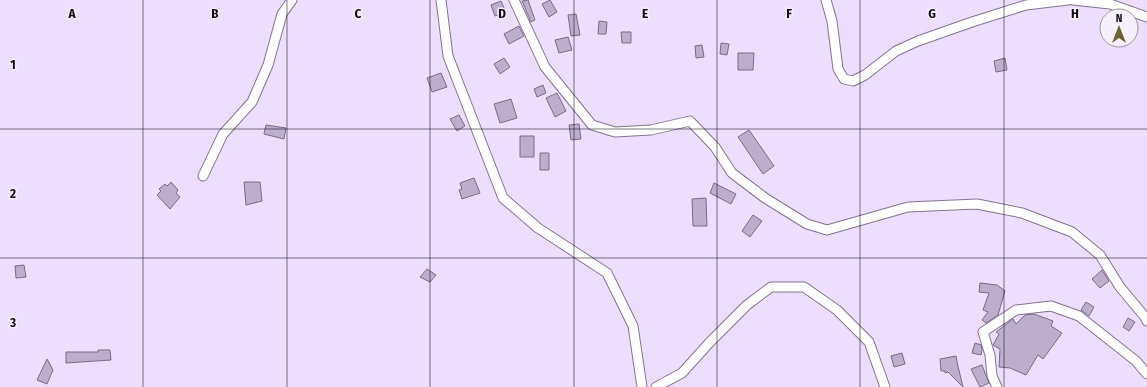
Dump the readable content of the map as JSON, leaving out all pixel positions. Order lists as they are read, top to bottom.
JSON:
{
  "north": "top",
  "grid": {
    "columns": [
      "A",
      "B",
      "C",
      "D",
      "E",
      "F",
      "G",
      "H"
    ],
    "rows": ["1", "2", "3"]
  }
}
